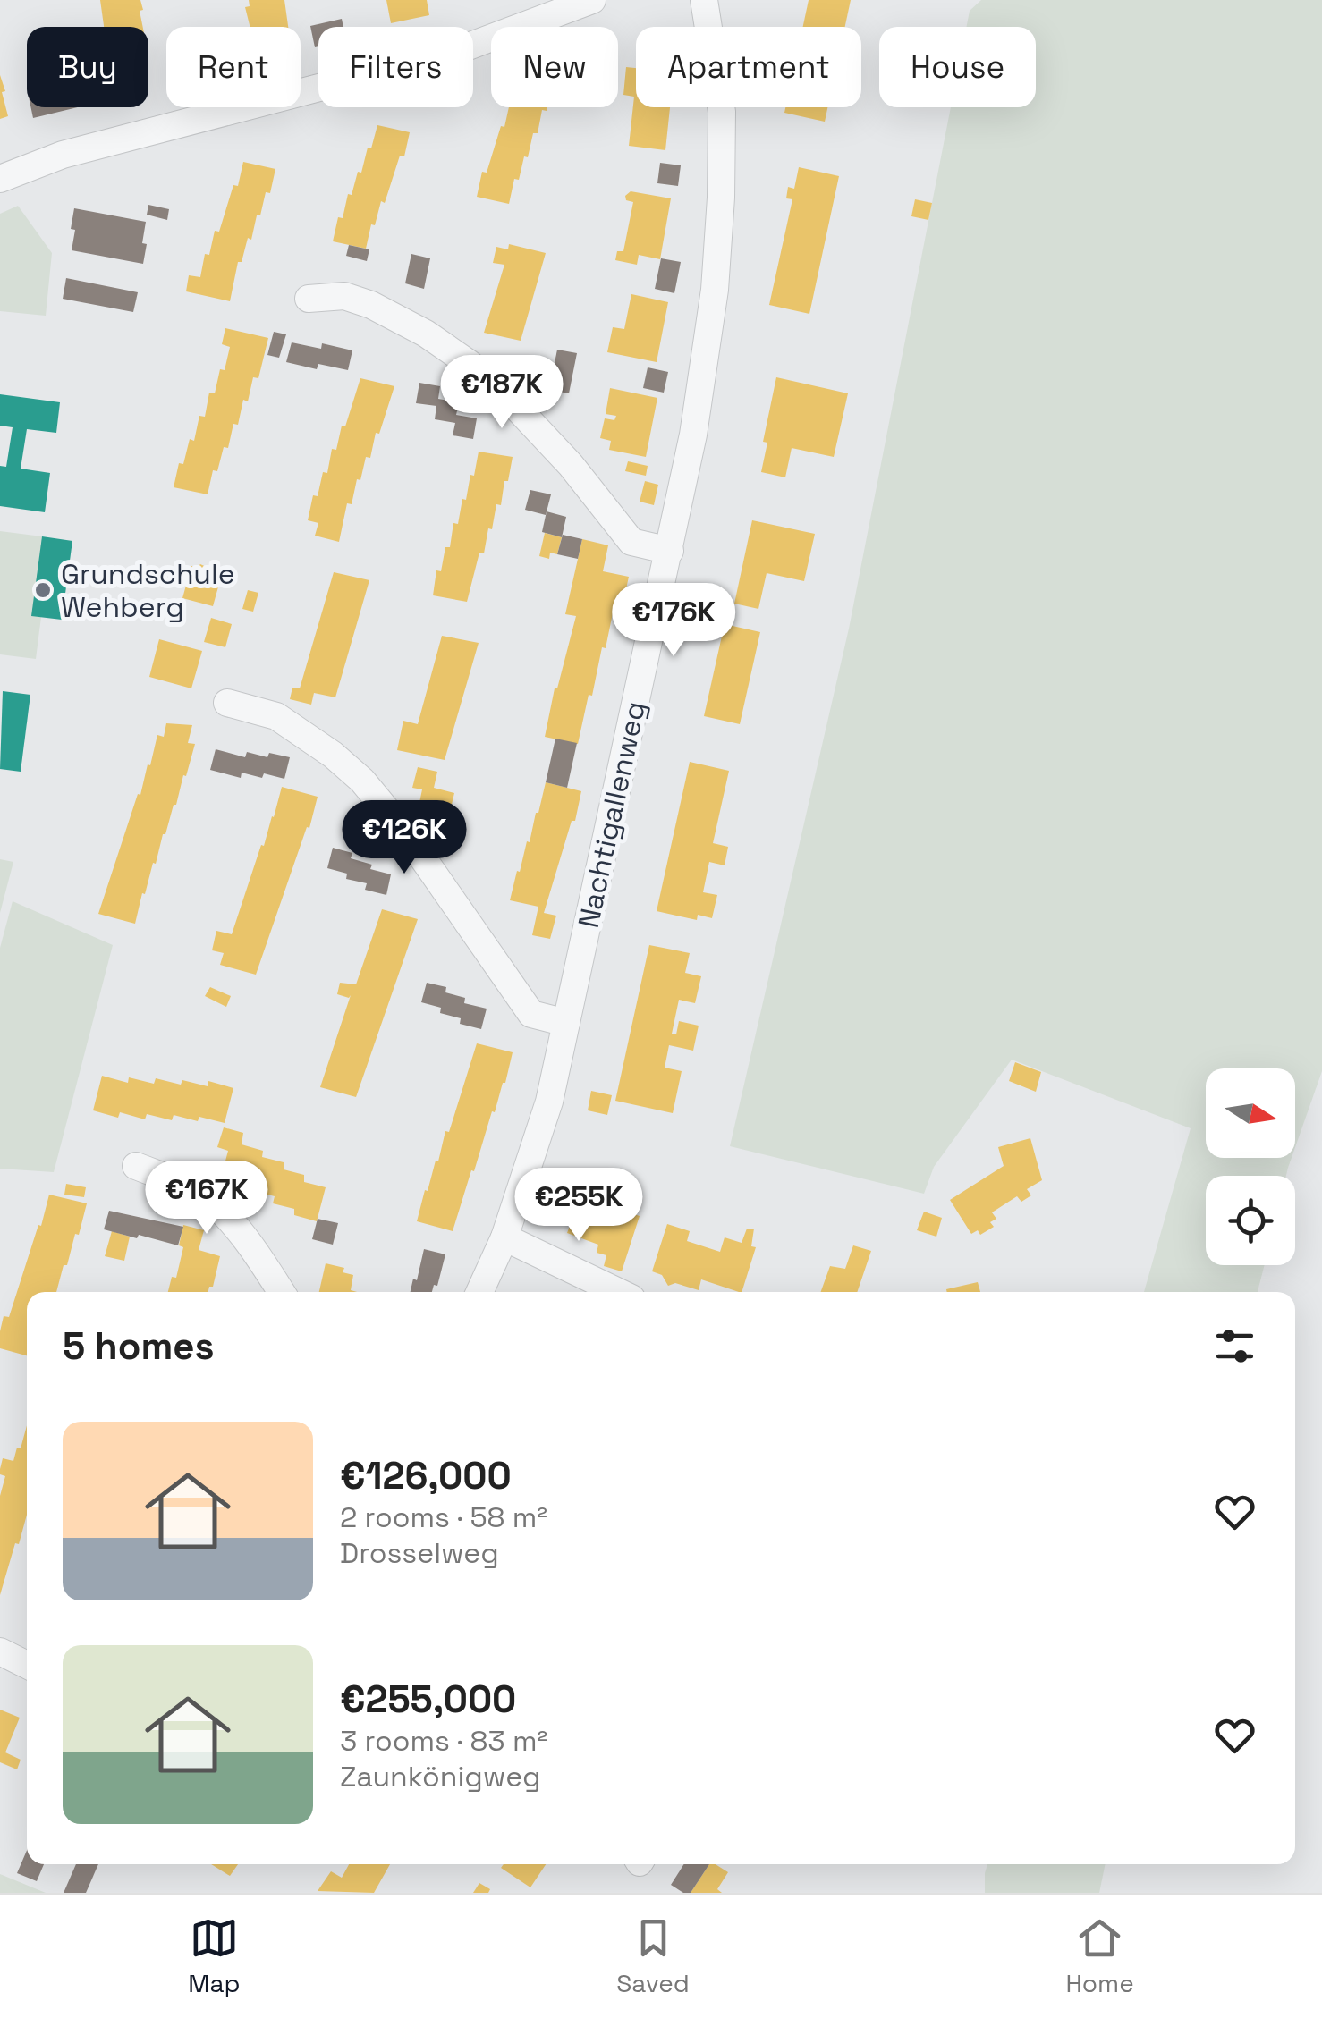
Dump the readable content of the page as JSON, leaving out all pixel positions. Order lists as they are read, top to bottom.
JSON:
{
  "streets": {
    "street": ["Nachtigallenweg"]
  },
  "places": ["Grundschule Wehberg"],
  "north": "right",
  "page": {
    "chip": [
      "Buy",
      "Rent",
      "Filters",
      "New",
      "Apartment",
      "House"
    ],
    "price": [
      "€187K",
      "€176K",
      "€126K",
      "€167K",
      "€255K"
    ],
    "heading": "5 homes",
    "list": [
      {
        "name": "€126,000",
        "note": "2 rooms · 58 m² · Drosselweg"
      },
      {
        "name": "€255,000",
        "note": "3 rooms · 83 m² · Zaunkönigweg"
      }
    ],
    "tabs": ["Map", "Saved", "Home"]
  }
}
